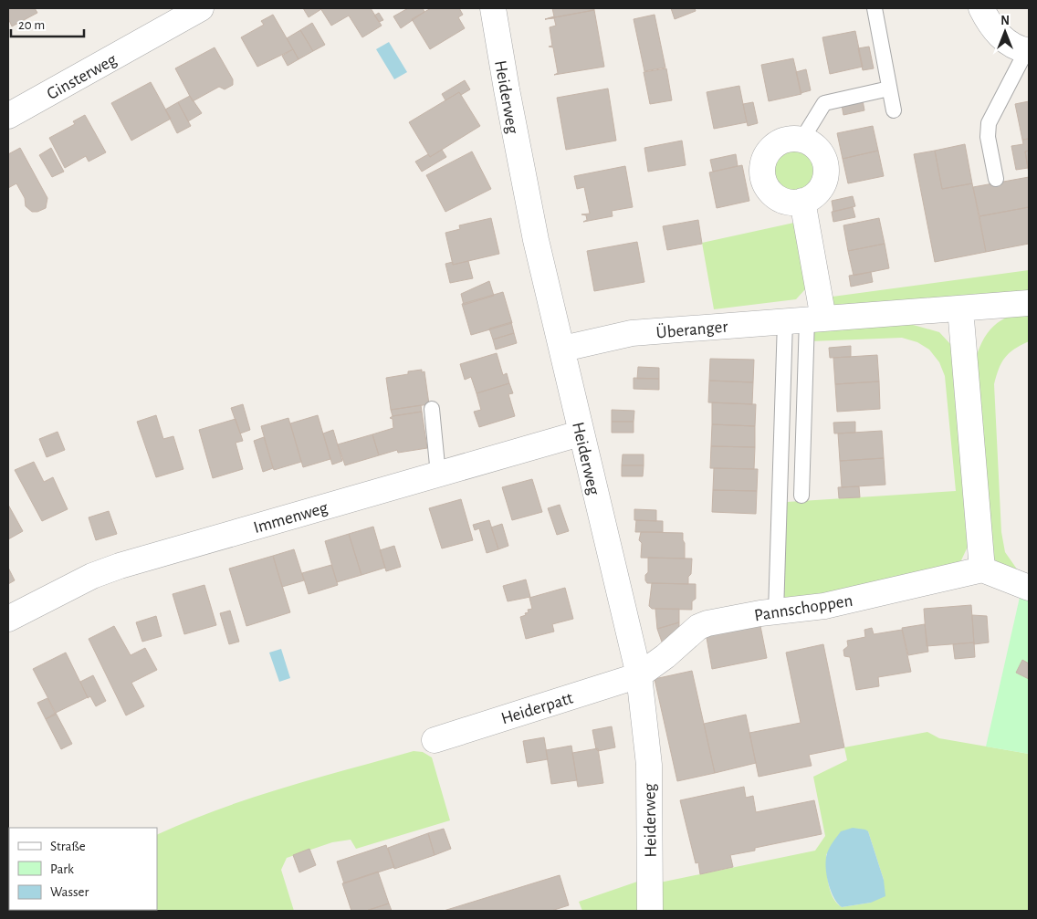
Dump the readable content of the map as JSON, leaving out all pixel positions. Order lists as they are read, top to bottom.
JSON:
{
  "streets": {
    "street": [
      "Ginsterweg",
      "Heiderweg",
      "Überanger",
      "Immenweg",
      "Pannschoppen",
      "Heiderpatt"
    ]
  },
  "crossings": [
    ["Heiderweg", "Überanger"],
    ["Heiderweg", "Immenweg"],
    ["Heiderweg", "Pannschoppen"],
    ["Heiderweg", "Heiderpatt"],
    ["Pannschoppen", "Heiderpatt"]
  ],
  "legend": ["Straße", "Park", "Wasser"],
  "scale_bar": "20 m",
  "north": "top"
}
